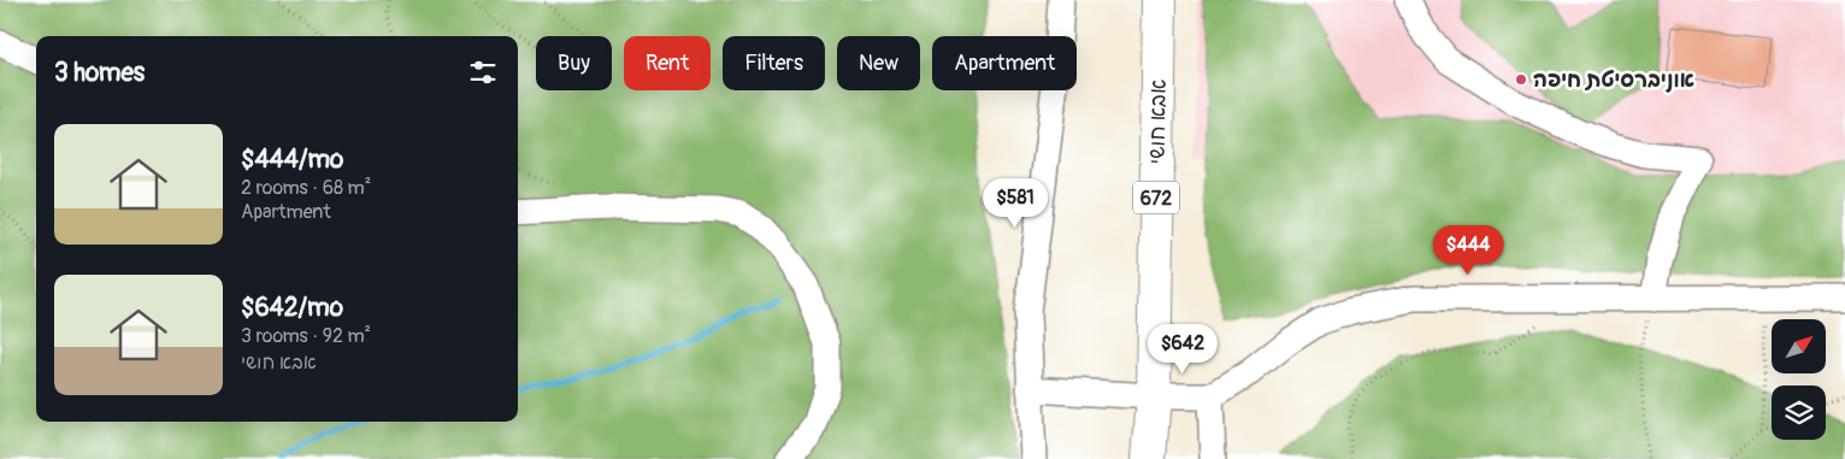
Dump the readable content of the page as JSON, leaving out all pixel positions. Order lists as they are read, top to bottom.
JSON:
{
  "streets": {
    "main road": ["אבא חושי", "672"]
  },
  "places": ["אוניברסיטת חיפה"],
  "north": "top right",
  "page": {
    "chip": [
      "Buy",
      "Rent",
      "Filters",
      "New",
      "Apartment"
    ],
    "heading": "3 homes",
    "list": [
      {
        "name": "$444/mo",
        "note": "2 rooms · 68 m² · Apartment"
      },
      {
        "name": "$642/mo",
        "note": "3 rooms · 92 m² · אבא חושי"
      }
    ],
    "price": ["$581", "$444", "$642"]
  }
}
